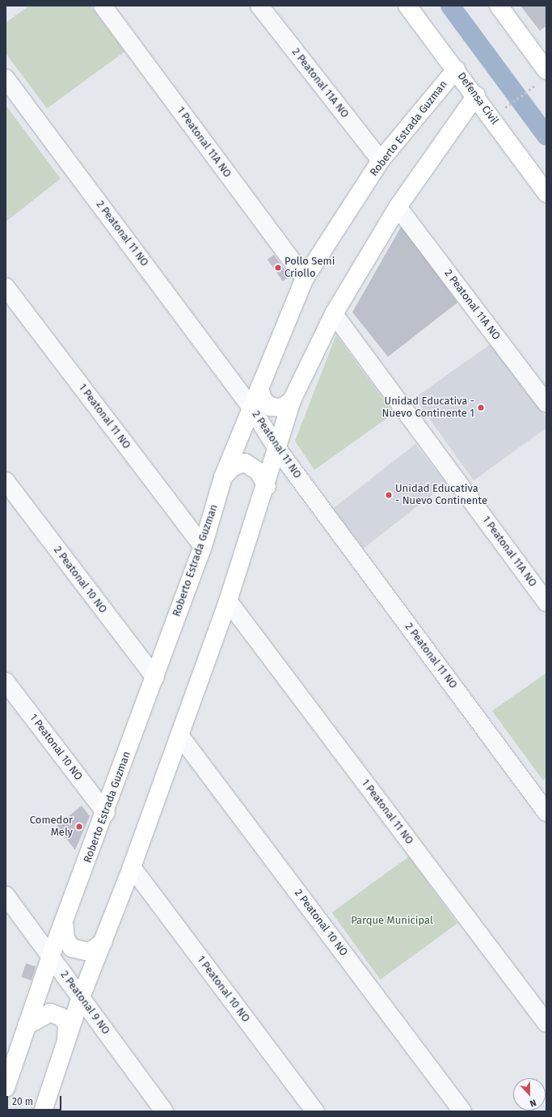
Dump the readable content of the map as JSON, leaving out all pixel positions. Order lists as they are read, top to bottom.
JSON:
{
  "streets": {
    "street": [
      "2 Peatonal 11A NO",
      "Defensa Civil",
      "Roberto Estrada Guzman",
      "1 Peatonal 11A NO",
      "2 Peatonal 11 NO",
      "1 Peatonal 11 NO",
      "2 Peatonal 10 NO",
      "1 Peatonal 10 NO",
      "2 Peatonal 9 NO"
    ]
  },
  "crossings": [
    ["2 Peatonal 11A NO", "Roberto Estrada Guzman"],
    ["Defensa Civil", "Roberto Estrada Guzman"],
    ["Roberto Estrada Guzman", "1 Peatonal 11A NO"],
    ["Roberto Estrada Guzman", "2 Peatonal 11 NO"],
    ["Roberto Estrada Guzman", "1 Peatonal 11 NO"],
    ["Roberto Estrada Guzman", "2 Peatonal 10 NO"],
    ["Roberto Estrada Guzman", "1 Peatonal 10 NO"],
    ["Roberto Estrada Guzman", "2 Peatonal 9 NO"]
  ],
  "parks": ["Parque Municipal"],
  "places": [
    "Pollo Semi Criollo",
    "Unidad Educativa - Nuevo Continente 1",
    "Unidad Educativa - Nuevo Continente",
    "Comedor Mely"
  ],
  "scale_bar": "20 m",
  "north": "bottom"
}
